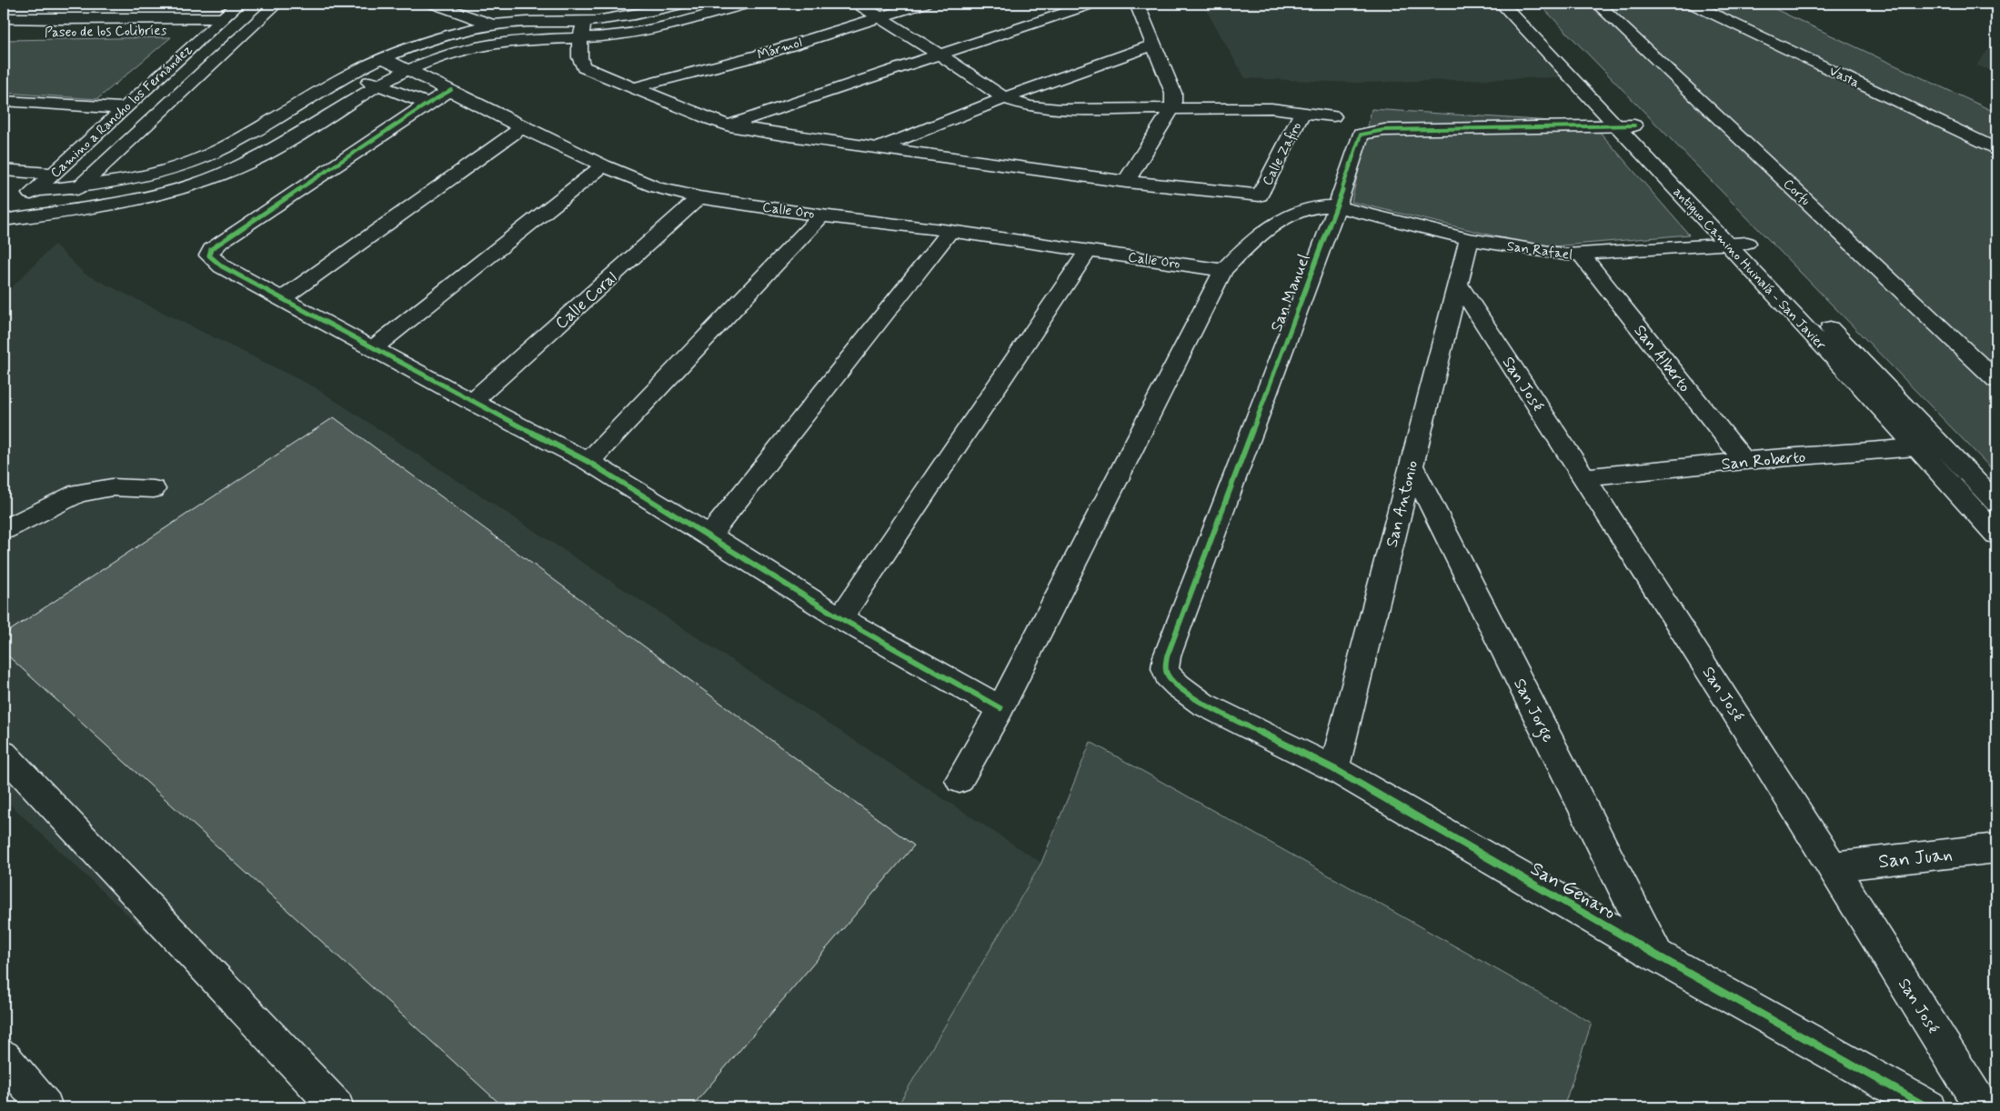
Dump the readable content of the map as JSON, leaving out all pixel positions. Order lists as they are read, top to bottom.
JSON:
{
  "streets": {
    "street": [
      "Paseo de los Colibríes",
      "Mármol",
      "Vasta",
      "Camino a Rancho los Fernández",
      "Calle Zafiro",
      "Corfu",
      "Calle Oro",
      "San Rafael",
      "antiguo Camino Huinalá - San Javier",
      "San Manuel",
      "Calle Coral",
      "San Alberto",
      "San José",
      "San Roberto",
      "San Antonio",
      "San Jorge",
      "San Juan",
      "San Genaro"
    ]
  },
  "crossings": [
    ["Paseo de los Colibríes", "Camino a Rancho los Fernández"],
    ["Calle Oro", "San Rafael"],
    ["Calle Oro", "Calle Coral"],
    ["San Rafael", "antiguo Camino Huinalá - San Javier"],
    ["San Rafael", "San Manuel"],
    ["San Rafael", "San Alberto"],
    ["San Rafael", "San Antonio"],
    ["antiguo Camino Huinalá - San Javier", "San Manuel"],
    ["antiguo Camino Huinalá - San Javier", "San Roberto"],
    ["San Manuel", "San Genaro"],
    ["San Alberto", "San Roberto"],
    ["San José", "San Roberto"],
    ["San José", "San Antonio"],
    ["San José", "San Juan"],
    ["San Antonio", "San Jorge"],
    ["San Antonio", "San Genaro"],
    ["San Jorge", "San Genaro"]
  ]
}
